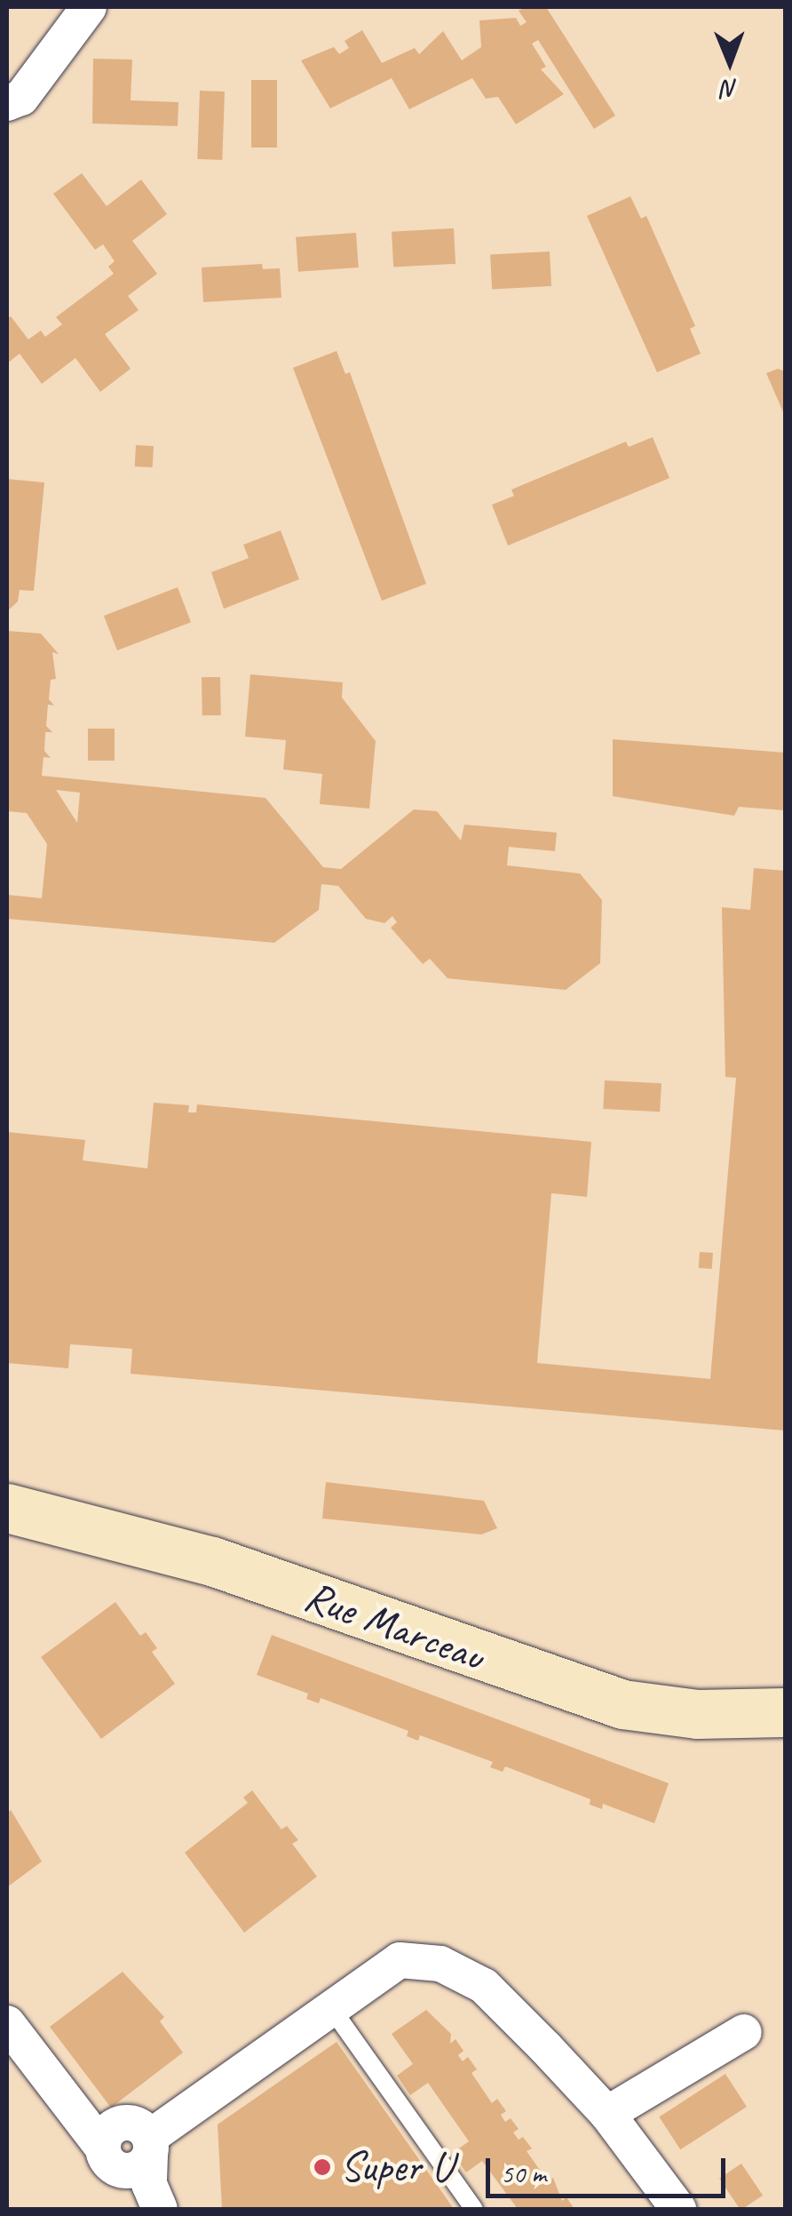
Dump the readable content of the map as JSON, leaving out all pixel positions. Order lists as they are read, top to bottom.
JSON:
{
  "streets": {
    "street": ["Rue Marceau"]
  },
  "places": ["Super U"],
  "scale_bar": "50 m",
  "north": "bottom"
}
